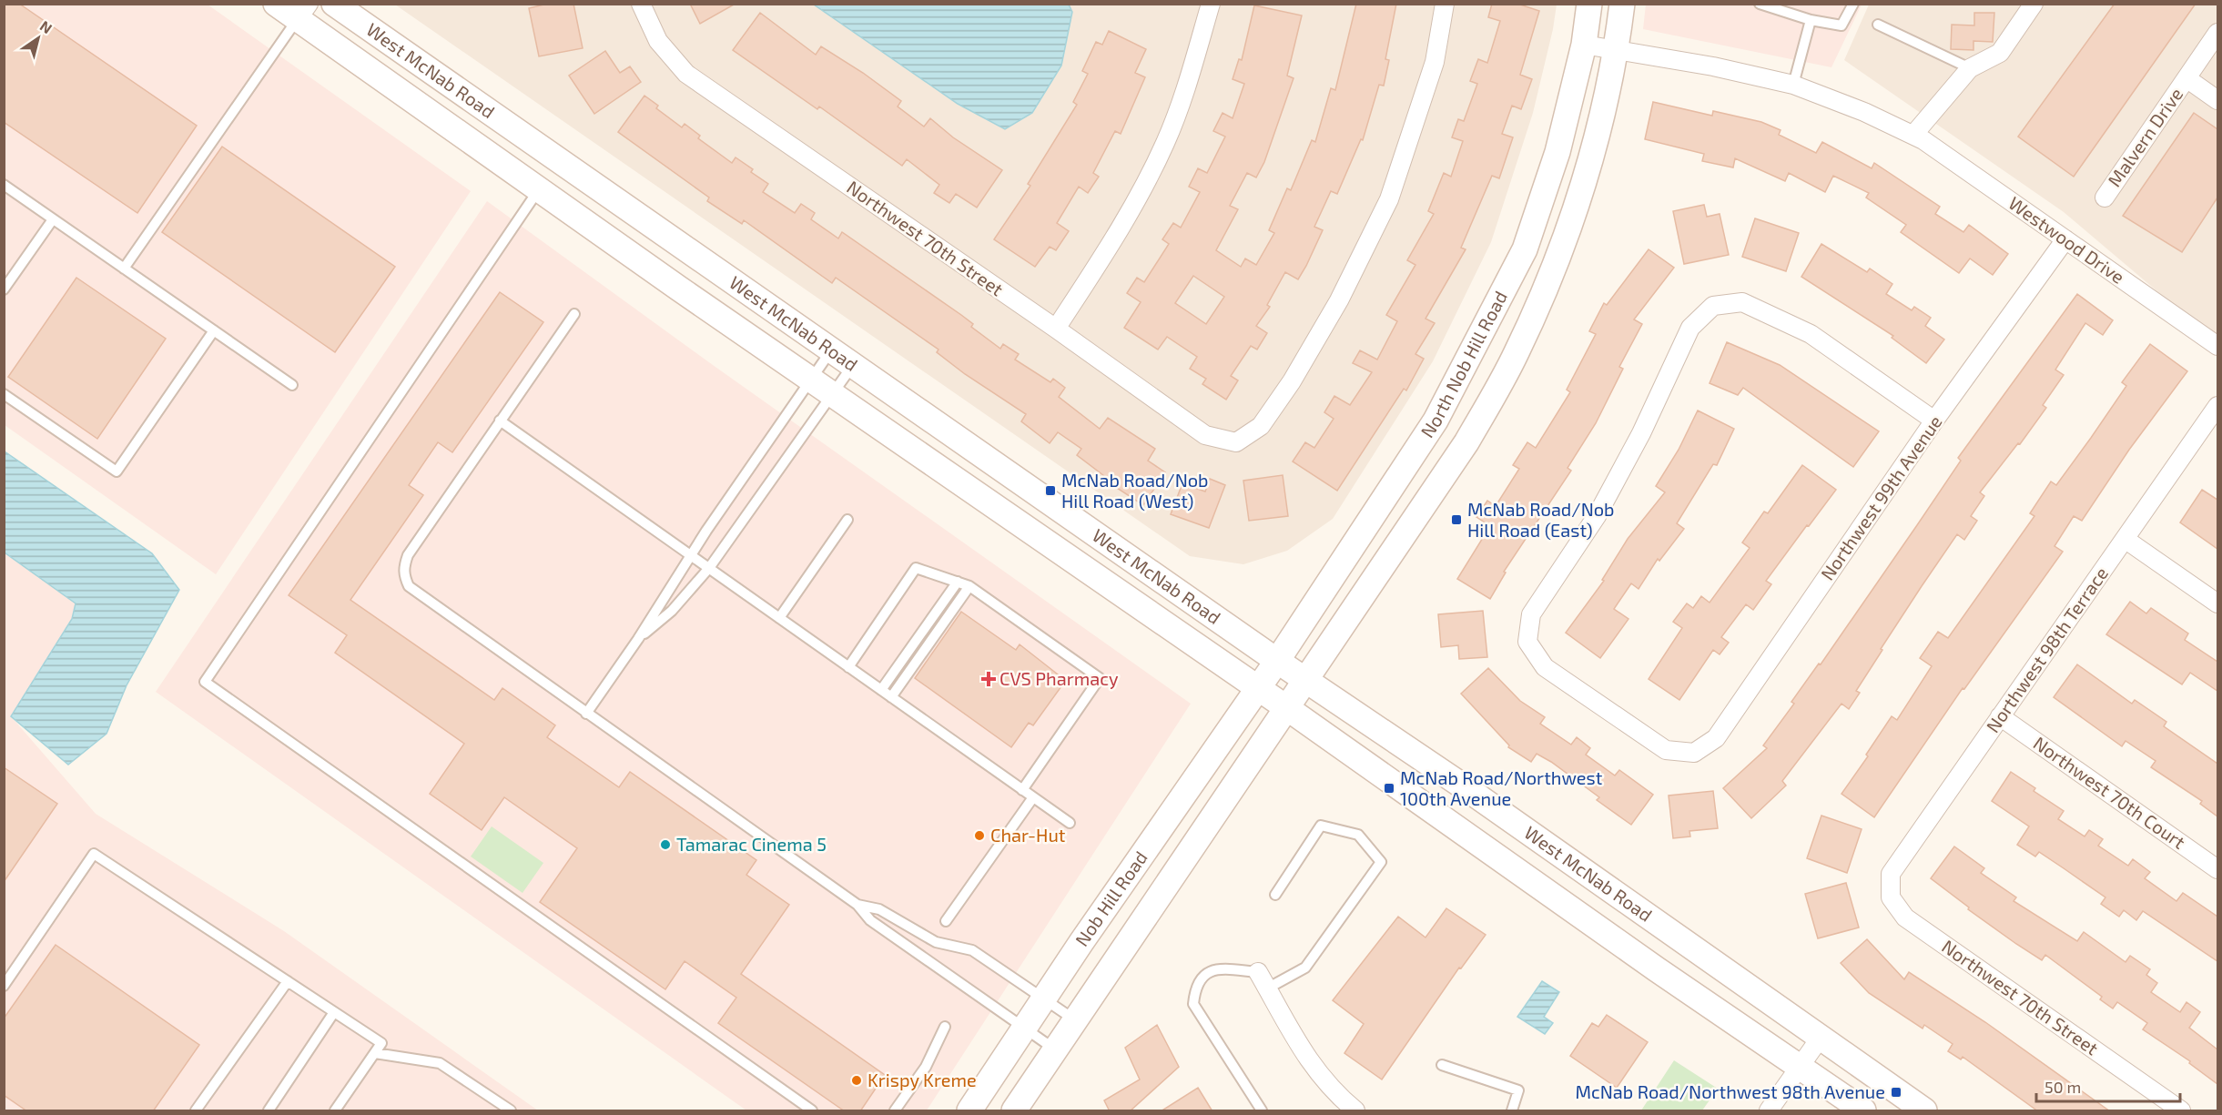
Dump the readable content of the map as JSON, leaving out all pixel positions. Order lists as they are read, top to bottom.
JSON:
{
  "streets": {
    "main road": ["West McNab Road", "North Nob Hill Road", "Nob Hill Road"],
    "street": [
      "Malvern Drive",
      "Northwest 70th Street",
      "Westwood Drive",
      "Northwest 99th Avenue",
      "Northwest 98th Terrace",
      "Northwest 70th Court"
    ]
  },
  "crossings": [
    ["West McNab Road", "North Nob Hill Road"],
    ["West McNab Road", "Nob Hill Road"],
    ["Northwest 70th Street", "Northwest 98th Terrace"],
    ["Westwood Drive", "North Nob Hill Road"],
    ["Westwood Drive", "Northwest 99th Avenue"],
    ["North Nob Hill Road", "Nob Hill Road"],
    ["Northwest 98th Terrace", "Northwest 70th Court"]
  ],
  "places": {
    "transit": [
      "McNab Road/Nob Hill Road (West)",
      "McNab Road/Nob Hill Road (East)",
      "McNab Road/Northwest 100th Avenue",
      "McNab Road/Northwest 98th Avenue"
    ],
    "health": ["CVS Pharmacy"],
    "other": ["Char-Hut", "Tamarac Cinema 5", "Krispy Kreme"]
  },
  "scale_bar": "50 m",
  "north": "top right"
}
